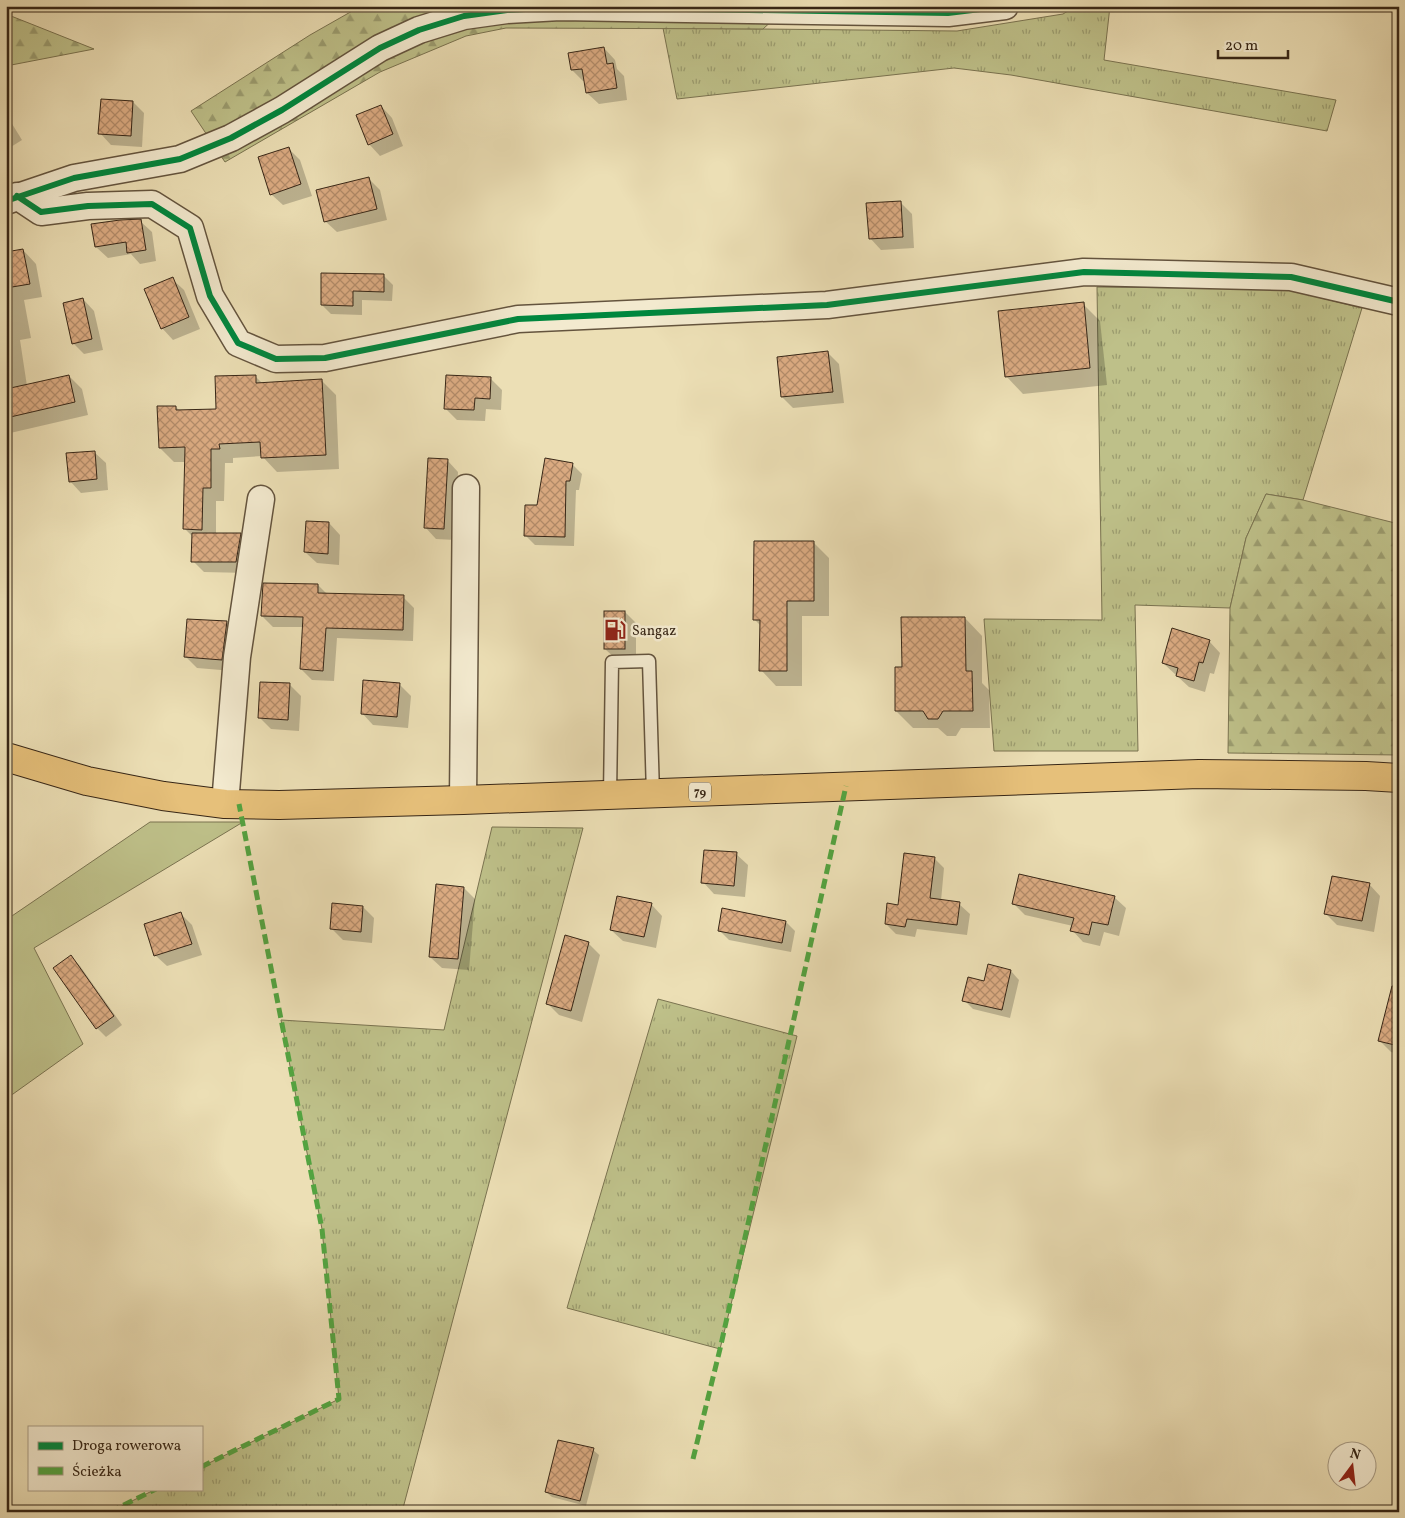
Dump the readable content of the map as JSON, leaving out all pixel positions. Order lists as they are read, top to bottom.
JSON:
{
  "streets": {
    "main road": ["79"]
  },
  "places": {
    "fuel station": ["Sangaz"]
  },
  "legend": ["Droga rowerowa", "Ścieżka"],
  "scale_bar": "20 m",
  "north": "top"
}
